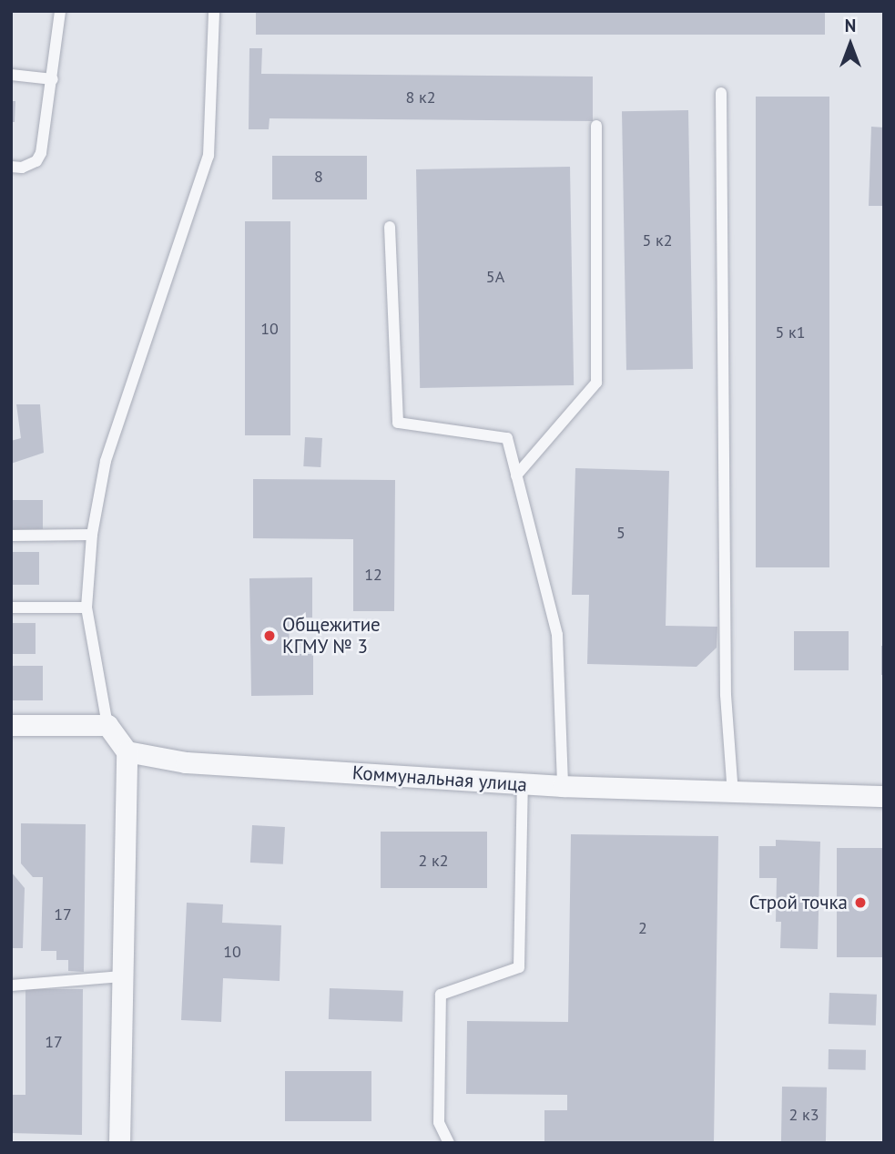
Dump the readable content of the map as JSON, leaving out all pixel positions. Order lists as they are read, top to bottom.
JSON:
{
  "streets": {
    "street": ["Коммунальная улица"]
  },
  "places": ["Общежитие КГМУ № 3", "Строй точка"],
  "house_numbers": [
    "8 к2",
    "8",
    "5 к2",
    "5А",
    "10",
    "5 к1",
    "5",
    "12",
    "2 к2",
    "17",
    "2",
    "10",
    "17",
    "2 к3"
  ],
  "north": "top"
}
